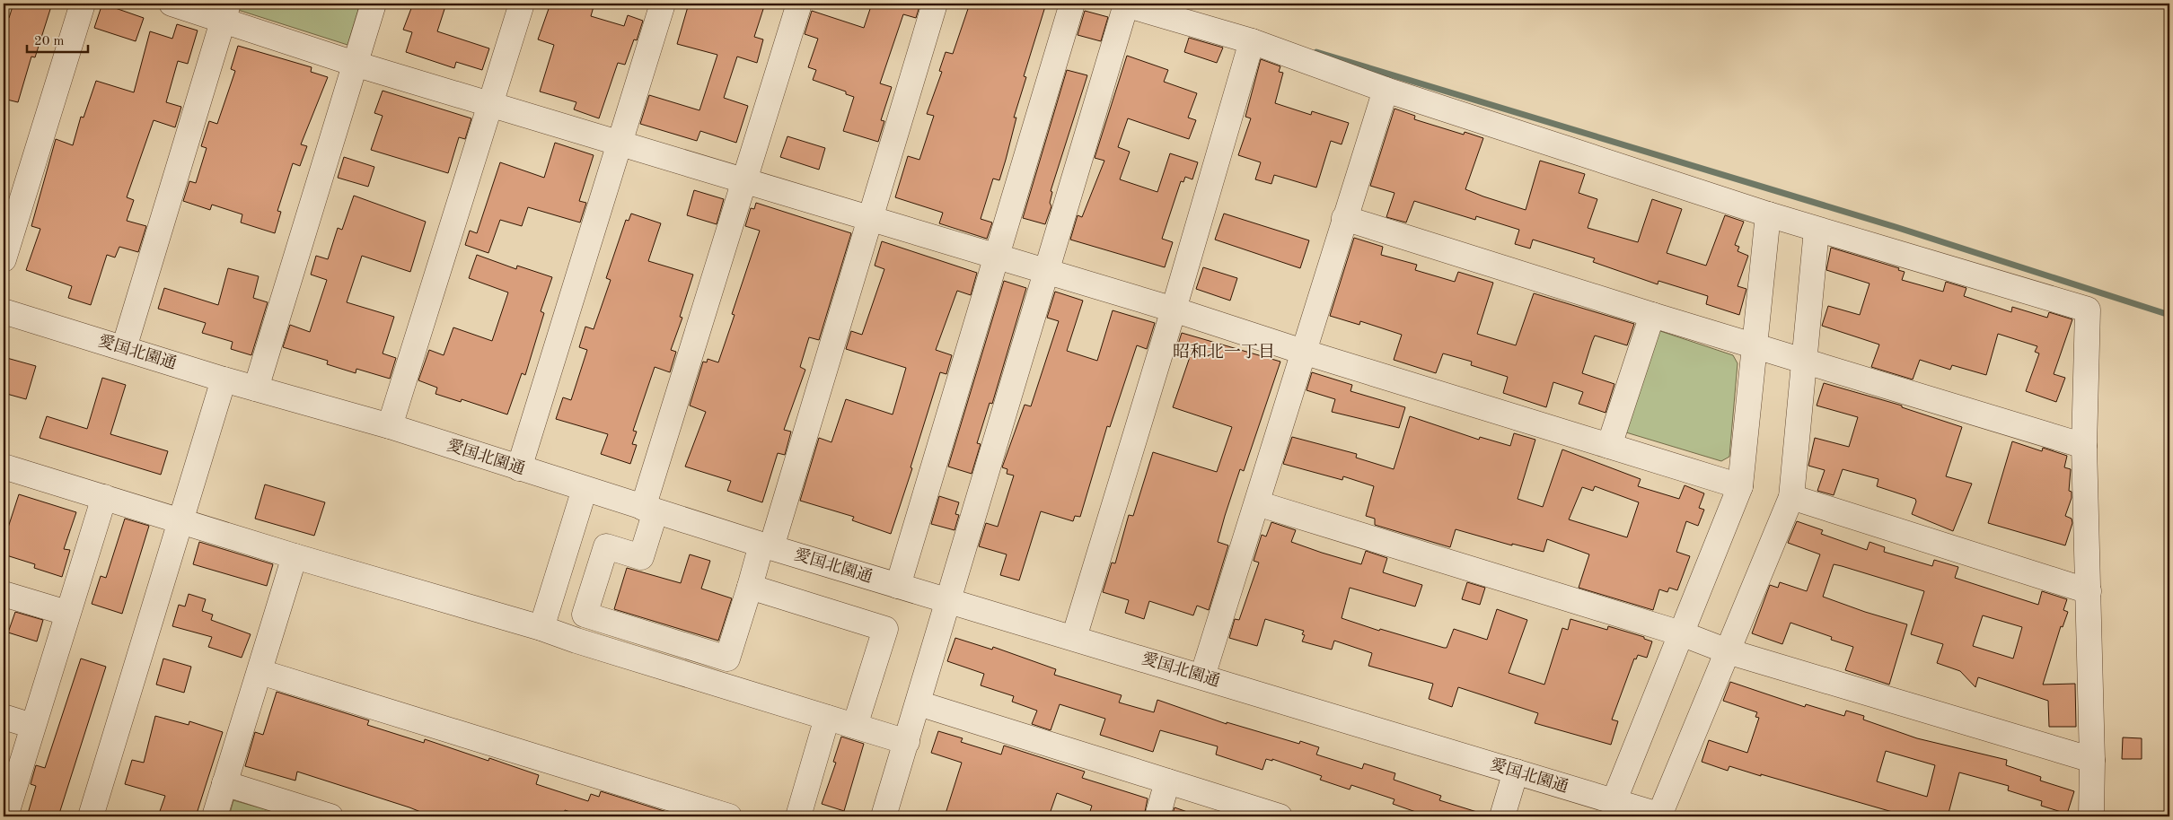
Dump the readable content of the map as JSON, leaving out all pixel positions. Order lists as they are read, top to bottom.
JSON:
{
  "streets": {
    "street": ["愛国北園通"]
  },
  "districts": ["昭和北一丁目"],
  "scale_bar": "20 m"
}
